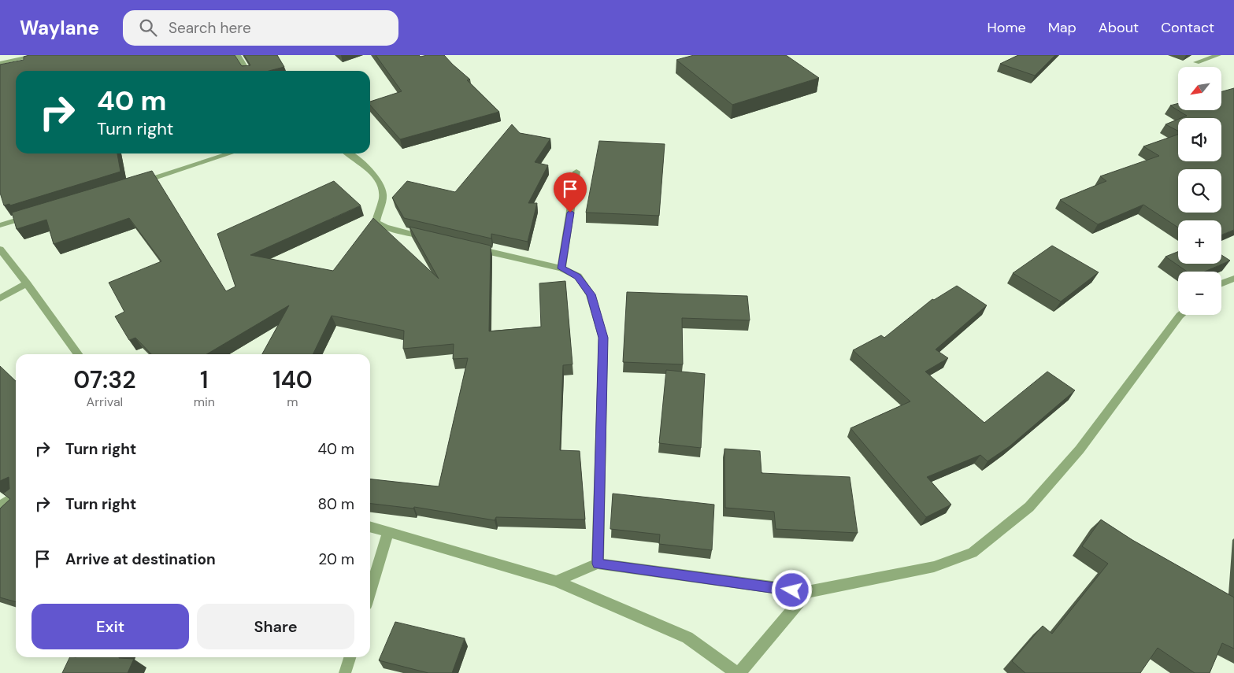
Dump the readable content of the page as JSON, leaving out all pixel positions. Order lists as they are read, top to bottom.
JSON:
{
  "north": "bottom left",
  "page": {
    "header": "Waylane",
    "search": "Search here",
    "nav": [
      "Home",
      "Map",
      "About",
      "Contact"
    ],
    "map_buttons": ["+", "−"],
    "turn": ["40 m", "Turn right"],
    "eta": [
      "07:32",
      "Arrival",
      "1",
      "min",
      "140",
      "m"
    ],
    "list": [
      {
        "name": "Turn right",
        "value": "40 m"
      },
      {
        "name": "Turn right",
        "value": "80 m"
      },
      {
        "name": "Arrive at destination",
        "value": "20 m"
      }
    ],
    "buttons": ["Exit", "Share"]
  }
}
